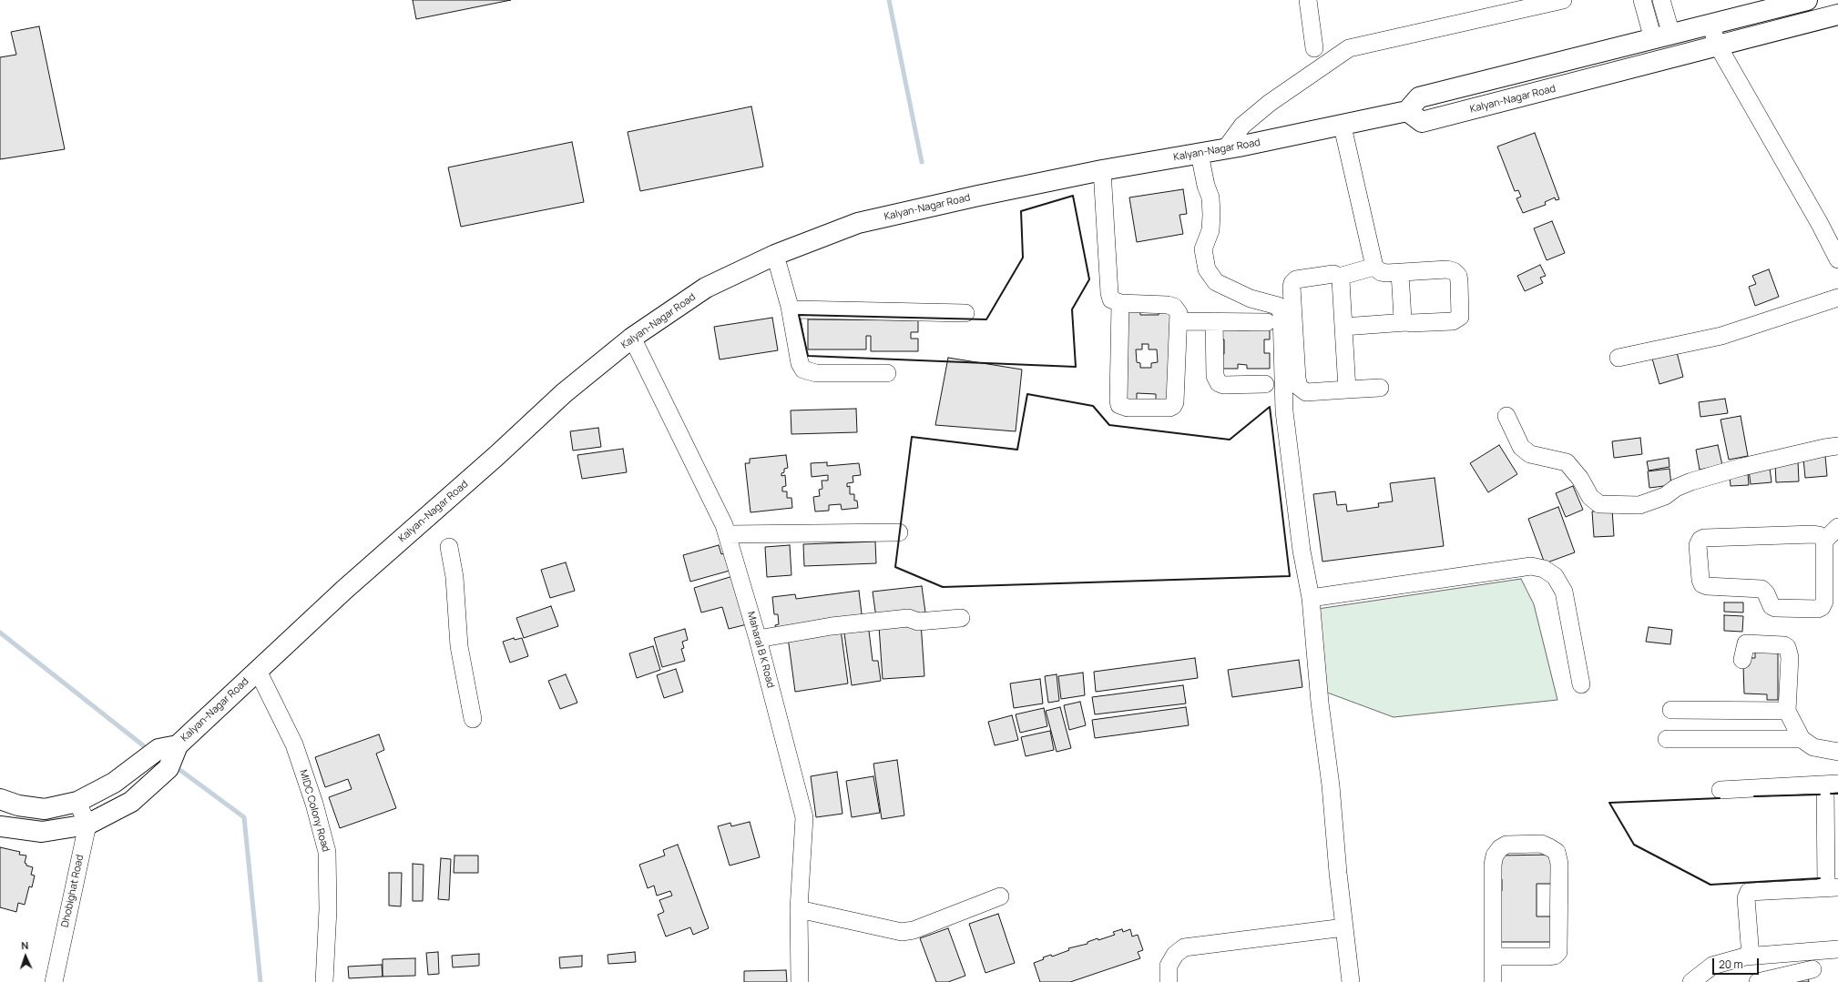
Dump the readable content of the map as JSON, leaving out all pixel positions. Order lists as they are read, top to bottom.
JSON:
{
  "streets": {
    "highway": ["Kalyan-Nagar Road"],
    "street": ["Maharal B K Road", "MIDC Colony Road", "Dhobighat Road"]
  },
  "crossings": [
    ["Kalyan-Nagar Road", "Maharal B K Road"],
    ["Kalyan-Nagar Road", "MIDC Colony Road"]
  ],
  "scale_bar": "20 m",
  "north": "top"
}
